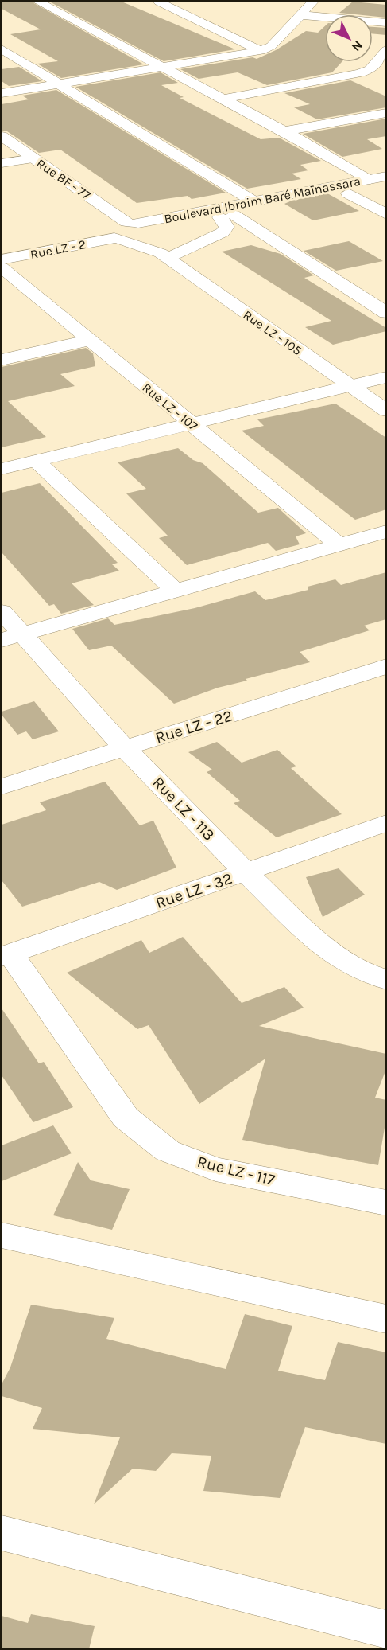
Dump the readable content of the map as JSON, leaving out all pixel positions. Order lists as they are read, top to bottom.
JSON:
{
  "streets": {
    "street": [
      "Rue BF - 77",
      "Boulevard Ibraim Baré Maïnassara",
      "Rue LZ - 2",
      "Rue LZ - 105",
      "Rue LZ - 107",
      "Rue LZ - 22",
      "Rue LZ - 113",
      "Rue LZ - 32",
      "Rue LZ - 117"
    ]
  },
  "crossings": [
    ["Rue BF - 77", "Boulevard Ibraim Baré Maïnassara"],
    ["Rue BF - 77", "Rue LZ - 2"],
    ["Rue BF - 77", "Rue LZ - 105"],
    ["Boulevard Ibraim Baré Maïnassara", "Rue LZ - 2"],
    ["Boulevard Ibraim Baré Maïnassara", "Rue LZ - 105"],
    ["Rue LZ - 2", "Rue LZ - 105"],
    ["Rue LZ - 22", "Rue LZ - 113"],
    ["Rue LZ - 113", "Rue LZ - 32"],
    ["Rue LZ - 32", "Rue LZ - 117"]
  ],
  "north": "bottom right"
}
